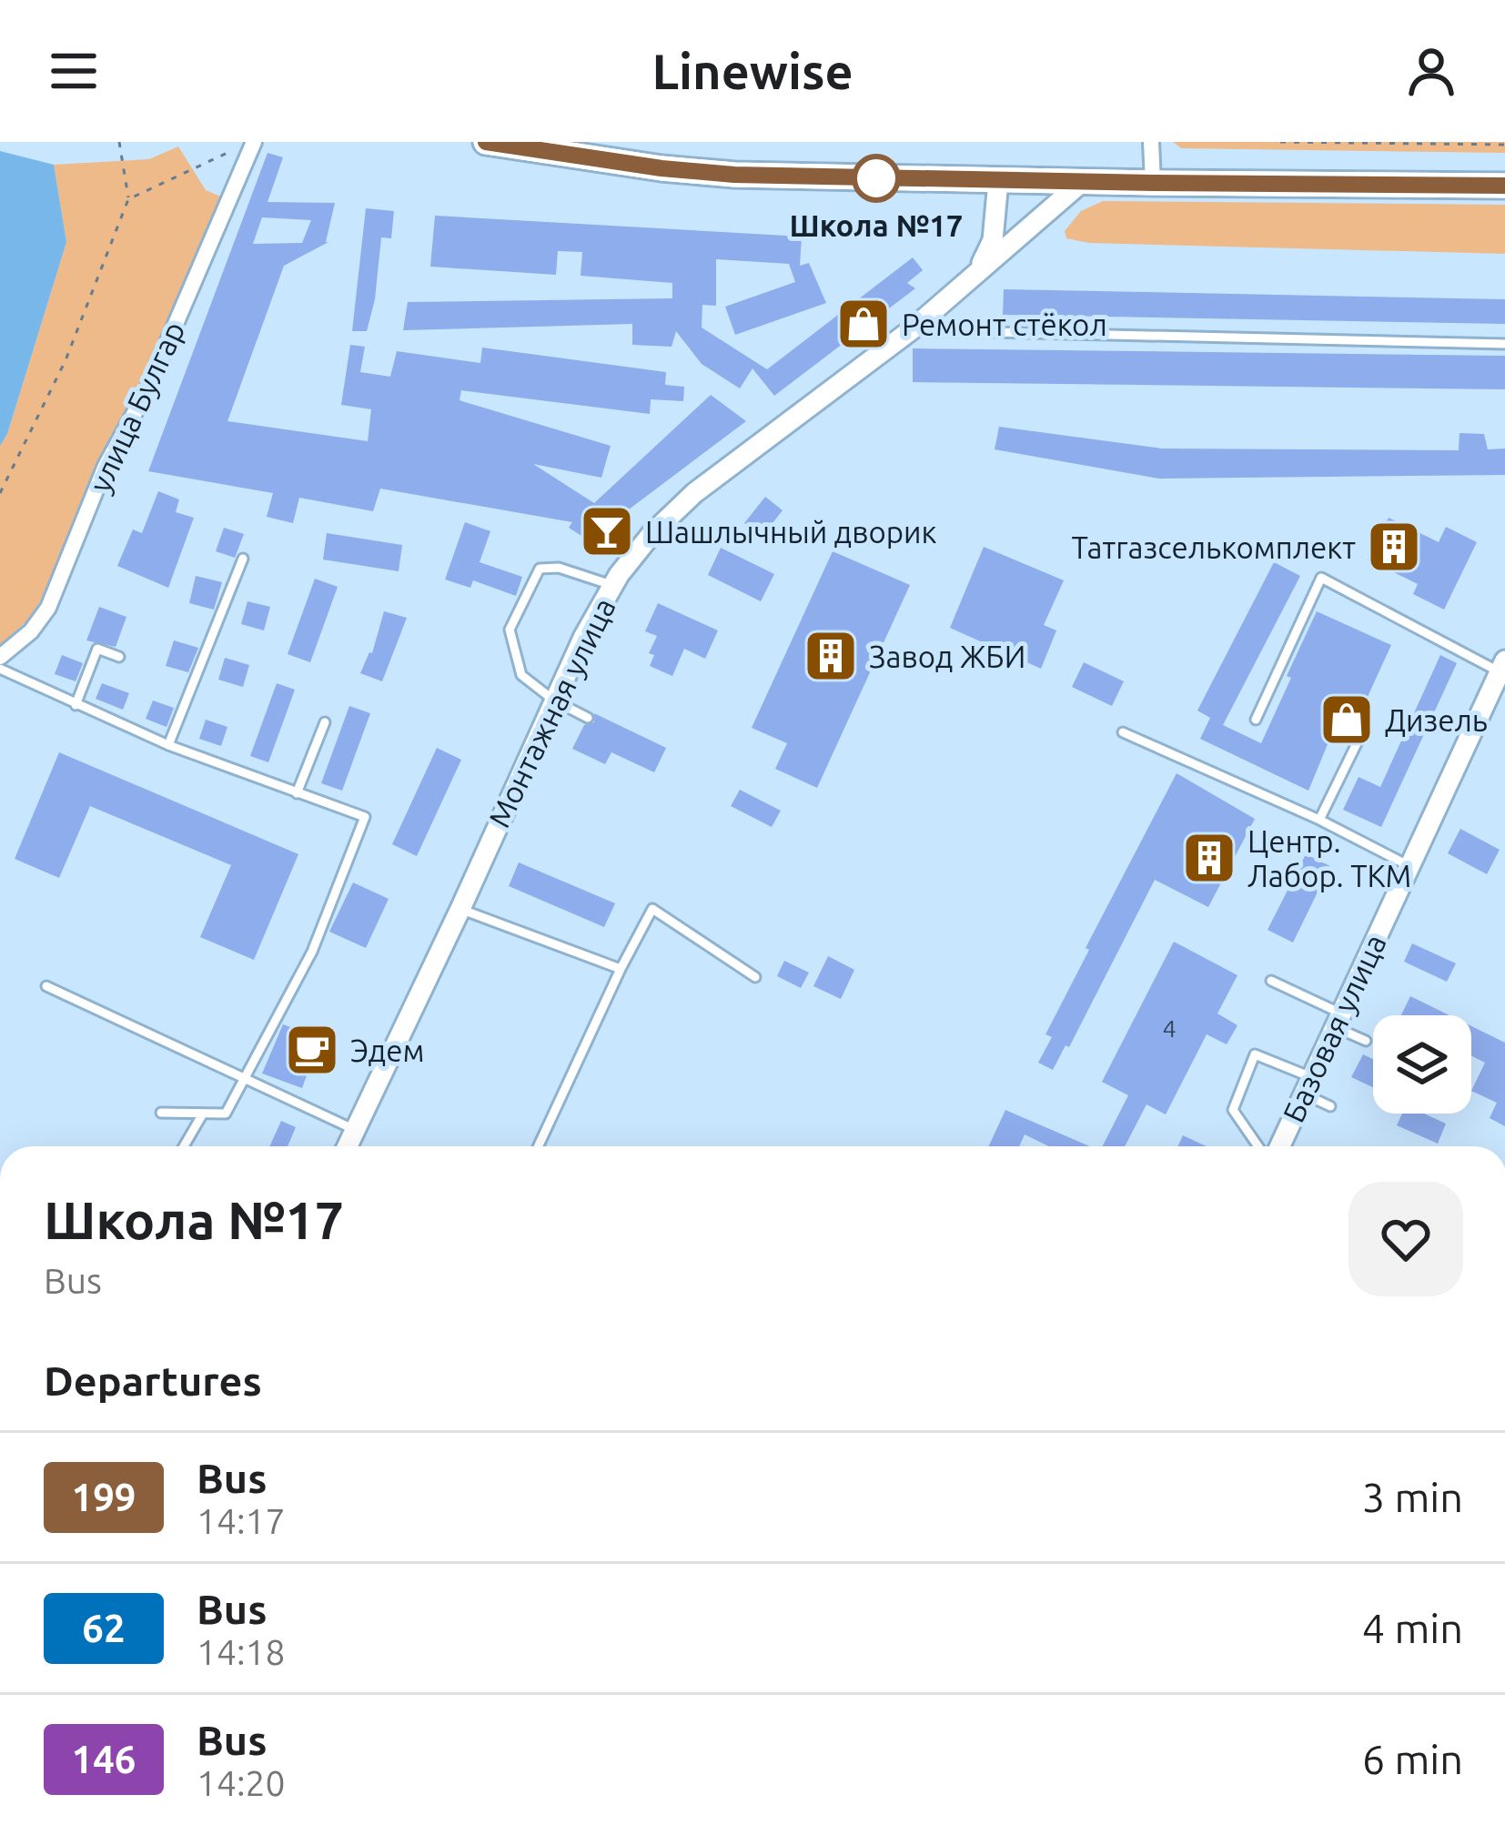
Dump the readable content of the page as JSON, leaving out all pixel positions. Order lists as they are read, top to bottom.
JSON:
{
  "streets": {
    "street": ["улица Булгар", "Монтажная улица", "Базовая улица"]
  },
  "places": {
    "other": ["Школа №17"],
    "shop": ["Ремонт стёкол", "Дизель"],
    "bar": ["Шашлычный дворик"],
    "building": ["Татгазселькомплект", "Завод ЖБИ", "Центр. Лабор. ТКМ"],
    "cafe": ["Эдем"]
  },
  "lines": ["bus line 199"],
  "house_numbers": ["4"],
  "page": {
    "header": "Linewise",
    "heading": [
      ["Школа №17", "Bus"],
      "Departures"
    ],
    "list": [
      {
        "mark": "199",
        "name": "Bus",
        "note": "14:17",
        "value": "3 min"
      },
      {
        "mark": "62",
        "name": "Bus",
        "note": "14:18",
        "value": "4 min"
      },
      {
        "mark": "146",
        "name": "Bus",
        "note": "14:20",
        "value": "6 min"
      }
    ]
  }
}
